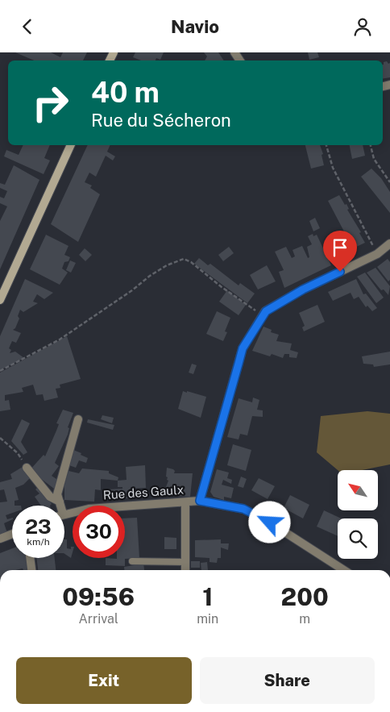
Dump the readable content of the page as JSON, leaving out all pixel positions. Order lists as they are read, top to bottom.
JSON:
{
  "streets": {
    "street": ["Rue des Gaulx"]
  },
  "north": "top left",
  "page": {
    "header": "Navio",
    "turn": ["40 m", "Rue du Sécheron"],
    "speed": "23 km/h",
    "limit": "30",
    "eta": [
      "09:56",
      "Arrival",
      "1",
      "min",
      "200",
      "m"
    ],
    "buttons": ["Exit", "Share"]
  }
}
